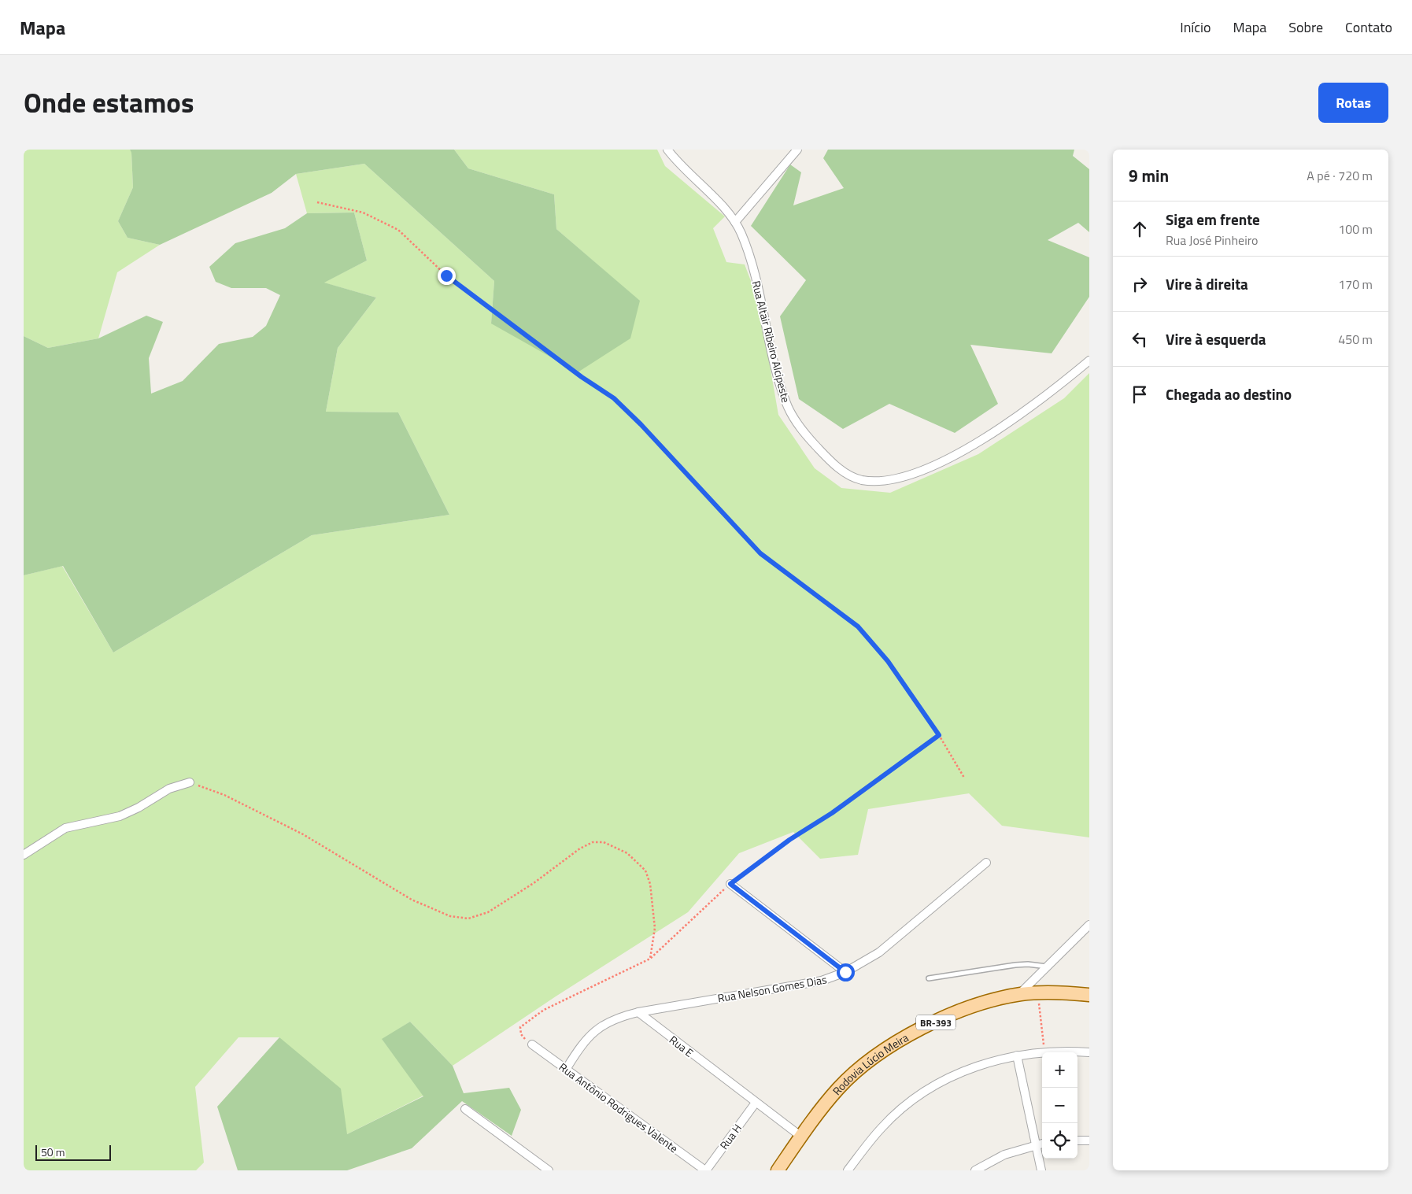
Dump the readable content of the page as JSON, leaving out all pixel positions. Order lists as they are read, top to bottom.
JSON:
{
  "streets": {
    "main road": ["BR-393", "Rodovia Lúcio Meira"],
    "street": [
      "Rua Altair Ribeiro Alcipeste",
      "Rua Nelson Gomes Dias",
      "Rua E",
      "Rua Antônio Rodrigues Valente",
      "Rua H"
    ]
  },
  "crossings": [
    ["Rua Nelson Gomes Dias", "Rua E"],
    ["Rua E", "Rodovia Lúcio Meira"],
    ["Rua E", "Rua H"],
    ["Rua Antônio Rodrigues Valente", "Rua H"]
  ],
  "scale_bar": "50 m",
  "page": {
    "header": "Mapa",
    "nav": [
      "Início",
      "Mapa",
      "Sobre",
      "Contato"
    ],
    "title": "Onde estamos",
    "buttons": "Rotas",
    "heading": ["9 min", "A pé · 720 m"],
    "list": [
      ["Siga em frente", "Rua José Pinheiro", "100 m"],
      ["Vire à direita", "170 m"],
      ["Vire à esquerda", "450 m"],
      "Chegada ao destino"
    ],
    "map_buttons": ["+", "−"],
    "scale": "50 m"
  }
}
